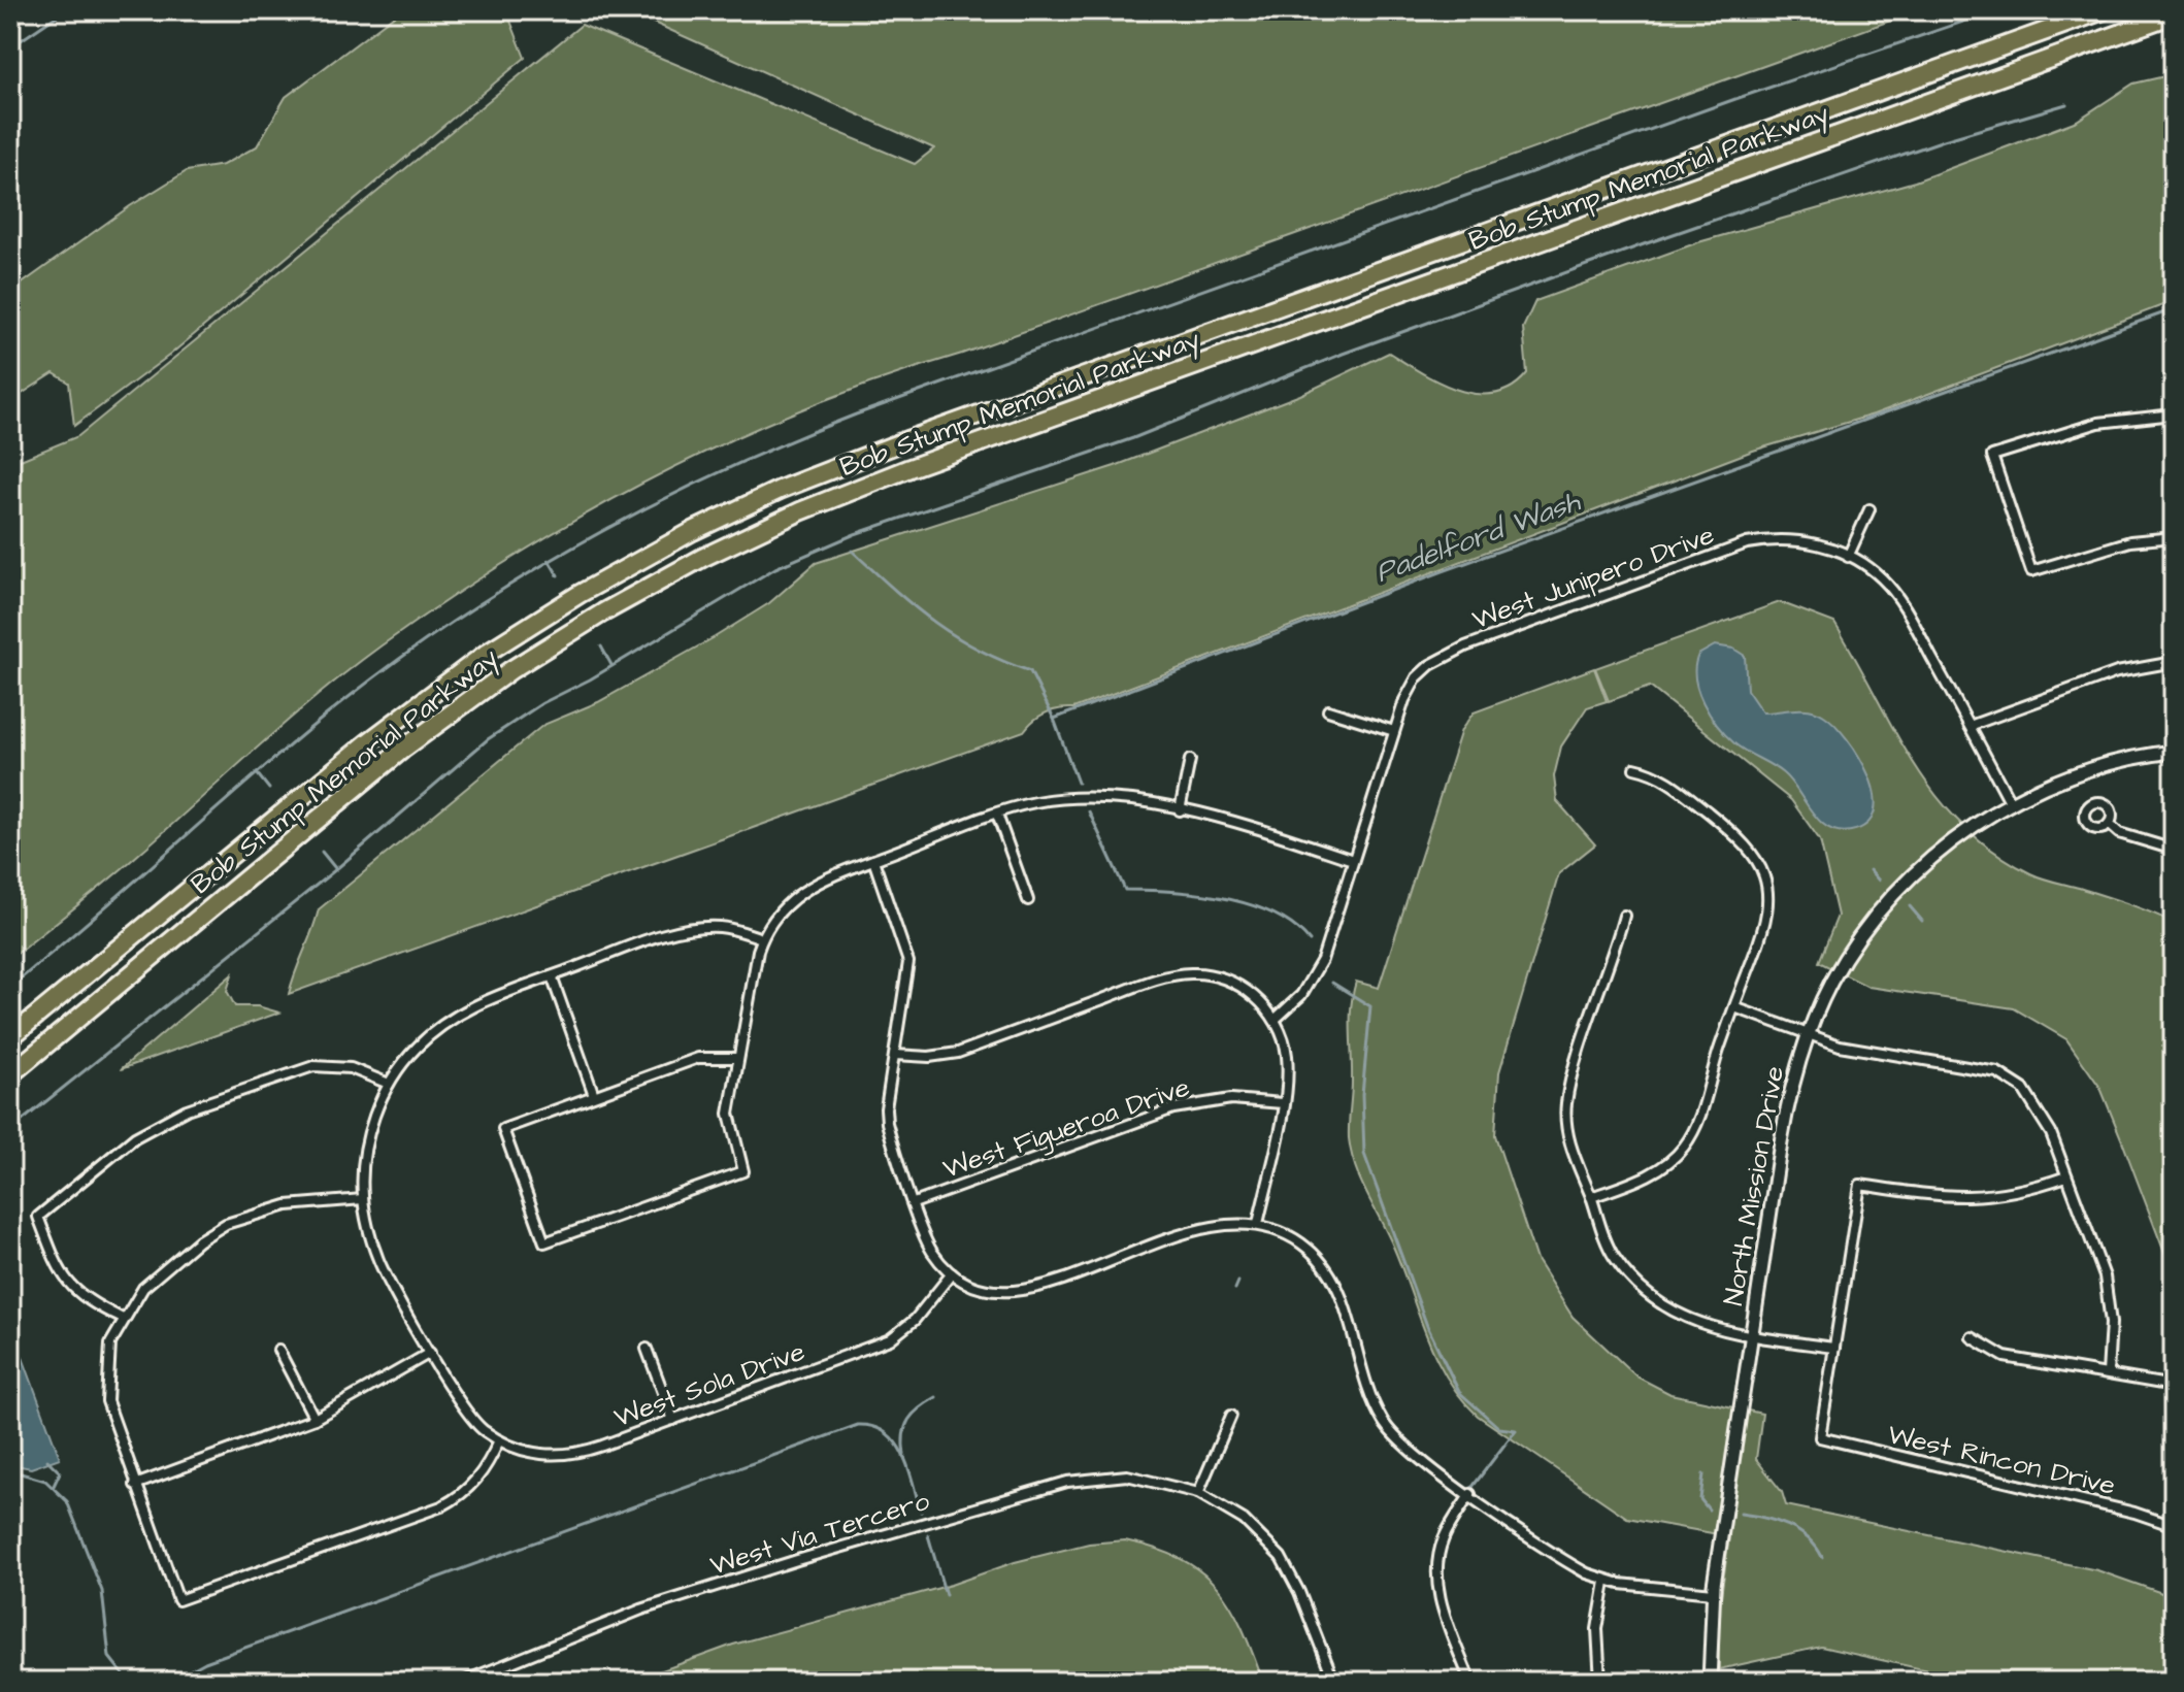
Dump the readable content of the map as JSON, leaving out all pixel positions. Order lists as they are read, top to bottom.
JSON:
{
  "streets": {
    "highway": ["Bob Stump Memorial Parkway"],
    "street": [
      "West Junipero Drive",
      "West Figueroa Drive",
      "North Mission Drive",
      "West Sola Drive",
      "West Rincon Drive",
      "West Via Tercero"
    ]
  },
  "crossings": [
    ["West Junipero Drive", "North Mission Drive"]
  ],
  "water": ["Padelford Wash"]
}
